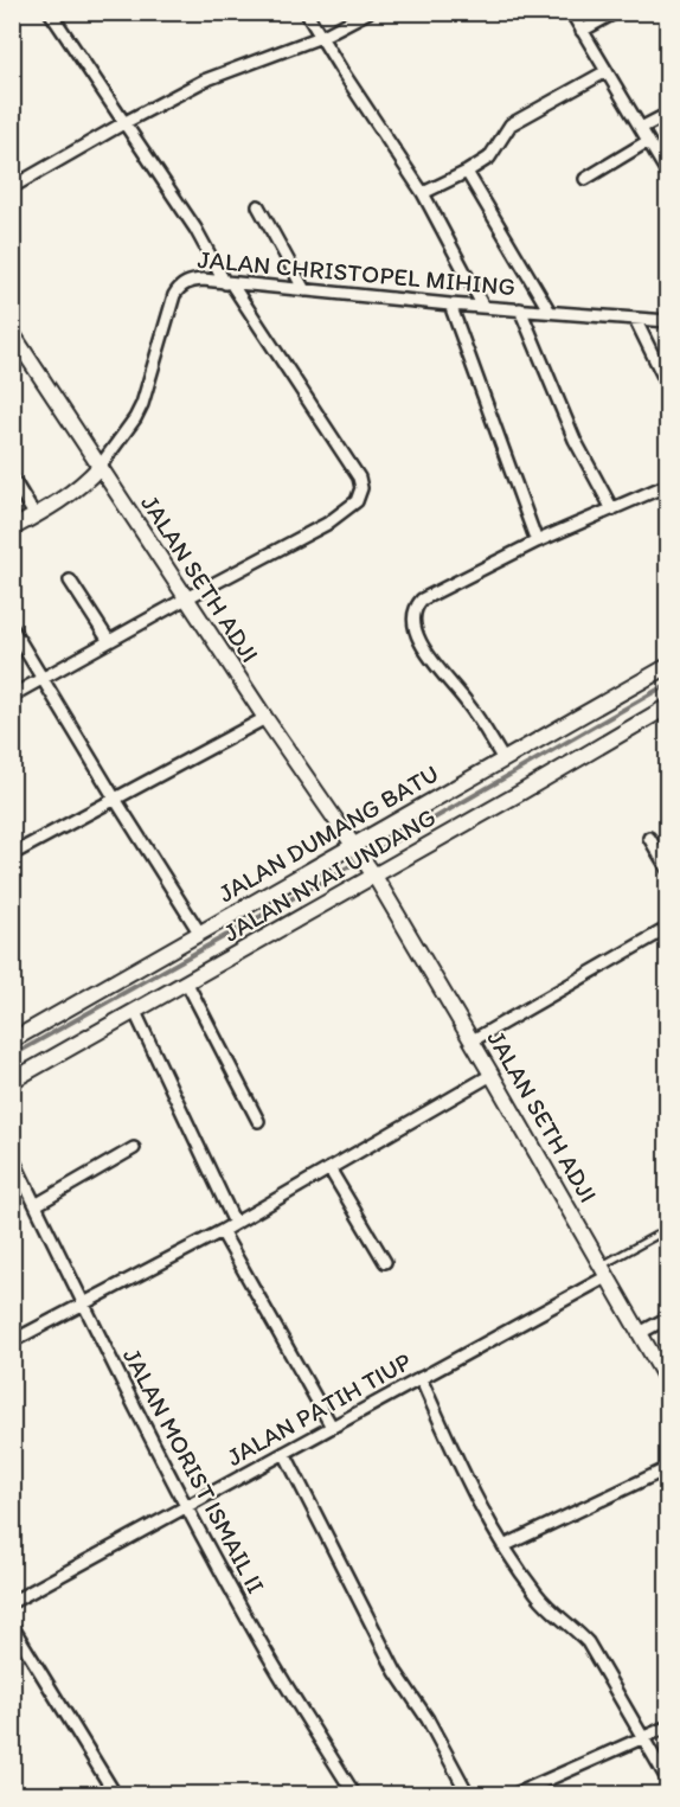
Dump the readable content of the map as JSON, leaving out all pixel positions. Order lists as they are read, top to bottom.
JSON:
{
  "streets": {
    "street": [
      "JALAN CHRISTOPEL MIHING",
      "JALAN SETH ADJI",
      "JALAN DUMANG BATU",
      "JALAN NYAI UNDANG",
      "JALAN PATIH TIUP",
      "JALAN MORIST ISMAIL II"
    ]
  },
  "crossings": [
    ["JALAN CHRISTOPEL MIHING", "JALAN SETH ADJI"],
    ["JALAN SETH ADJI", "JALAN DUMANG BATU"],
    ["JALAN SETH ADJI", "JALAN NYAI UNDANG"],
    ["JALAN SETH ADJI", "JALAN PATIH TIUP"],
    ["JALAN PATIH TIUP", "JALAN MORIST ISMAIL II"]
  ]
}
